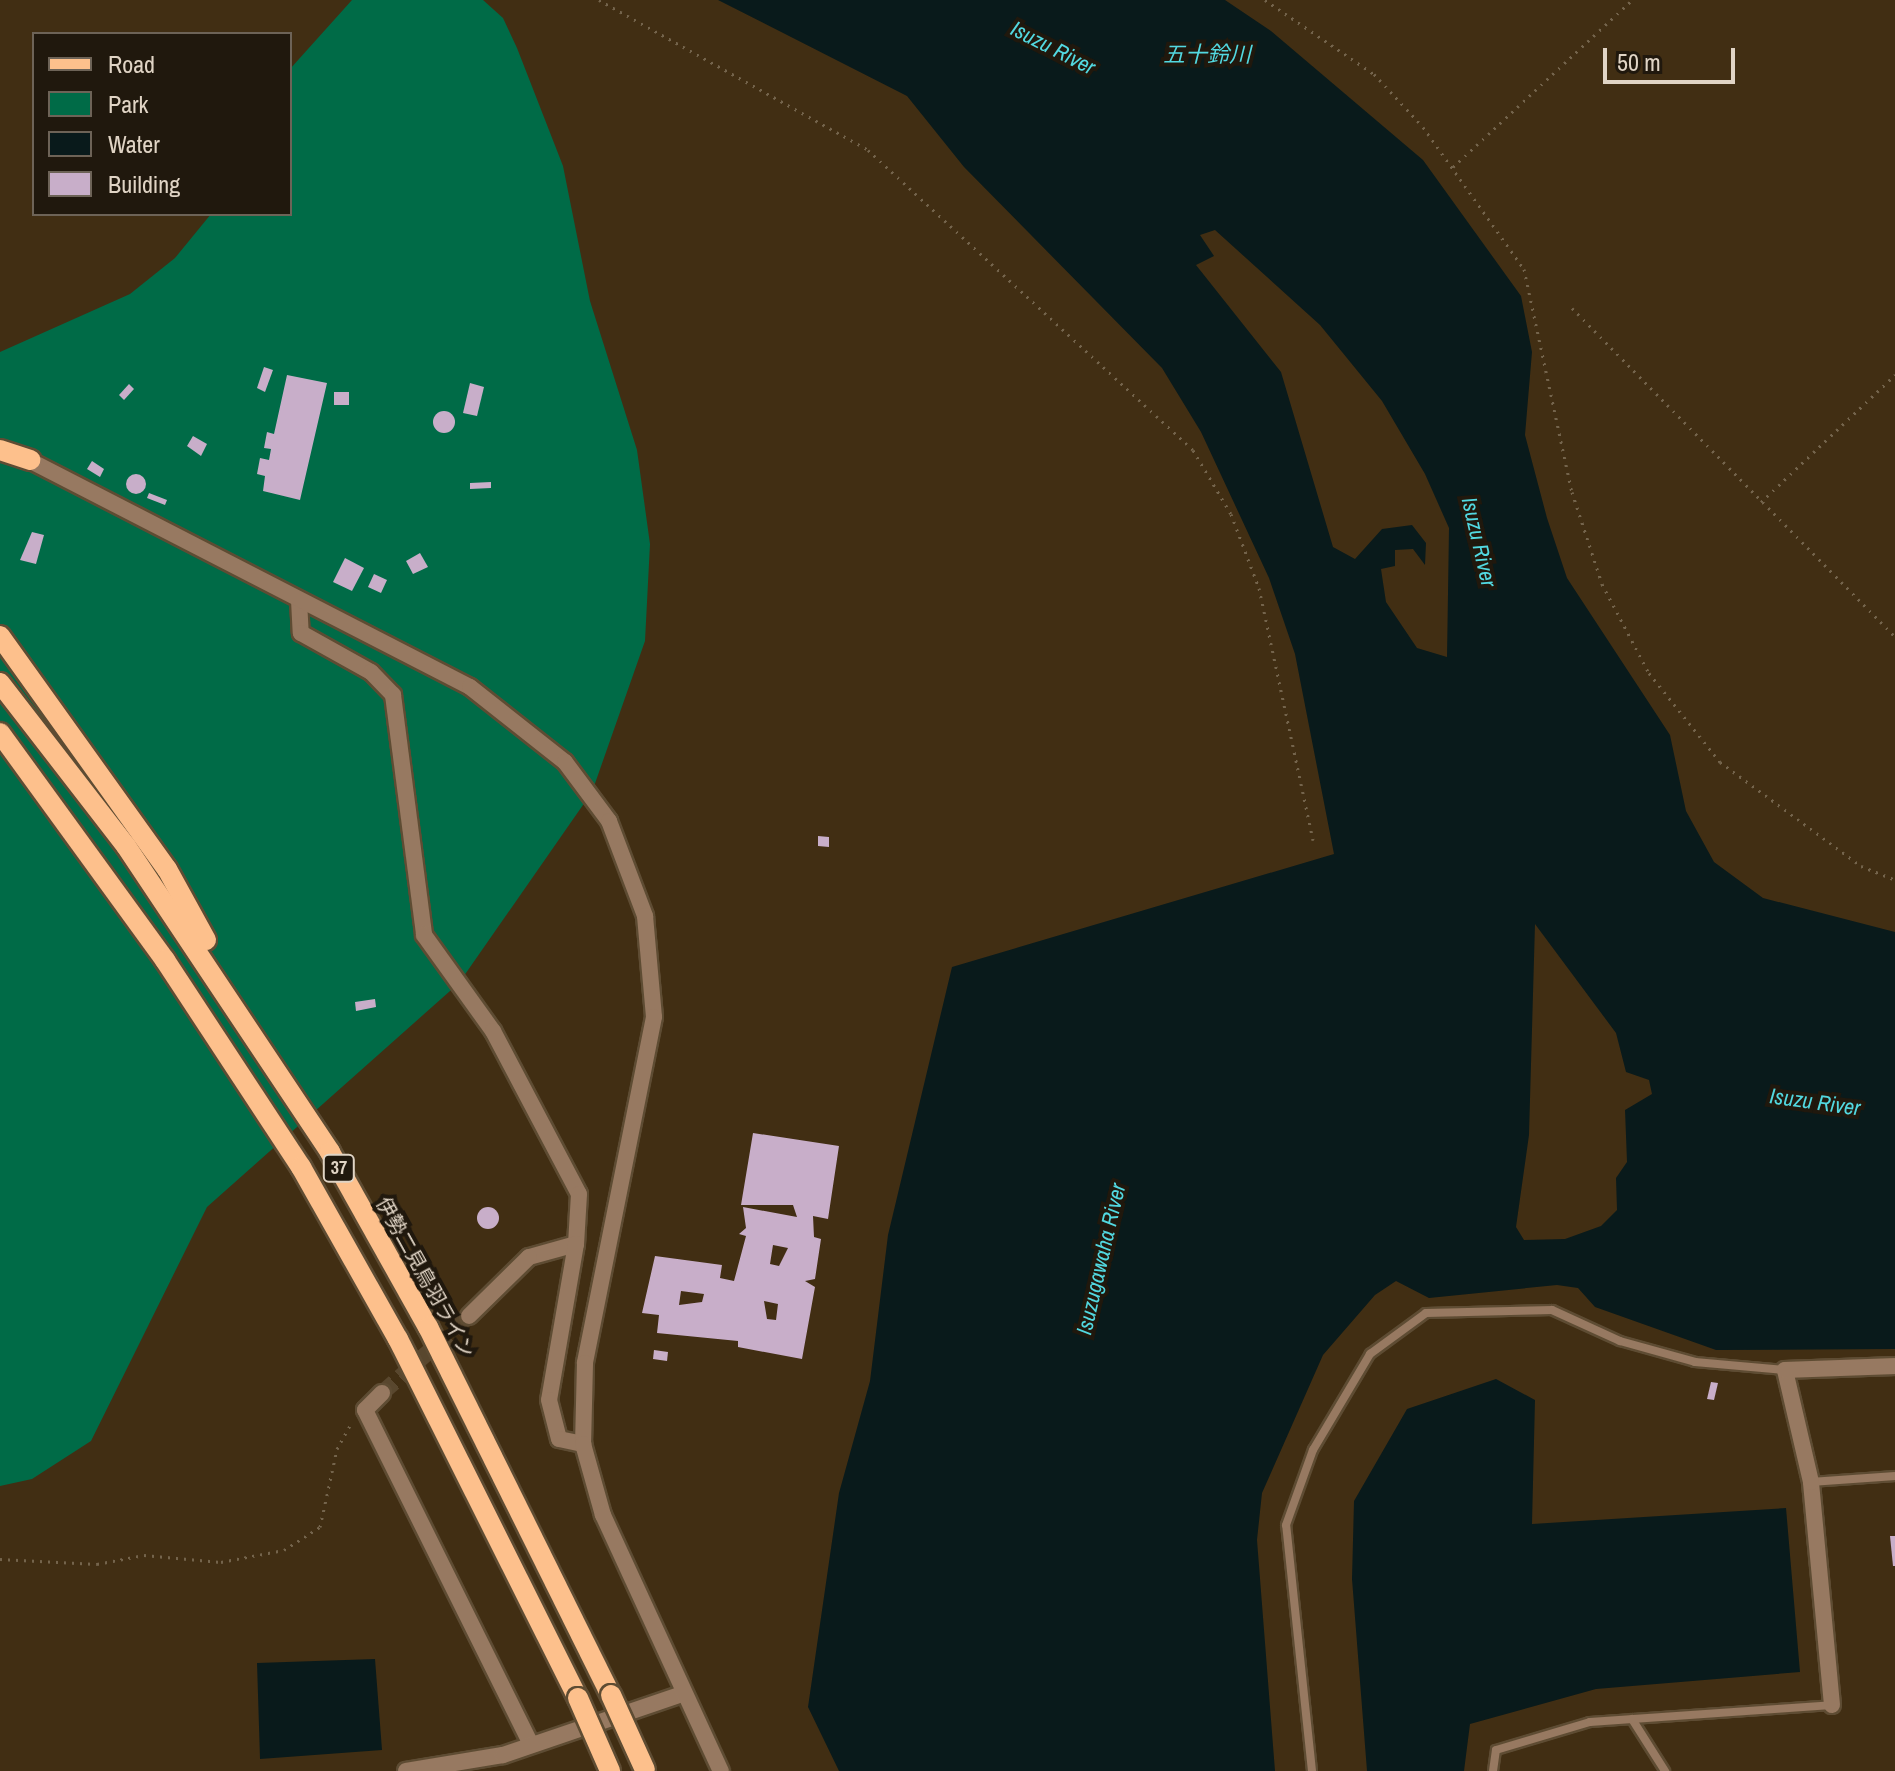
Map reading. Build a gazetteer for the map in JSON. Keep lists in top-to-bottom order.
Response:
{
  "streets": {
    "main road": ["37", "伊勢二見鳥羽ライン"]
  },
  "water": ["Isuzu River", "五十鈴川", "Isuzugawaha River"],
  "legend": [
    "Road",
    "Park",
    "Water",
    "Building"
  ],
  "scale_bar": "50 m"
}
